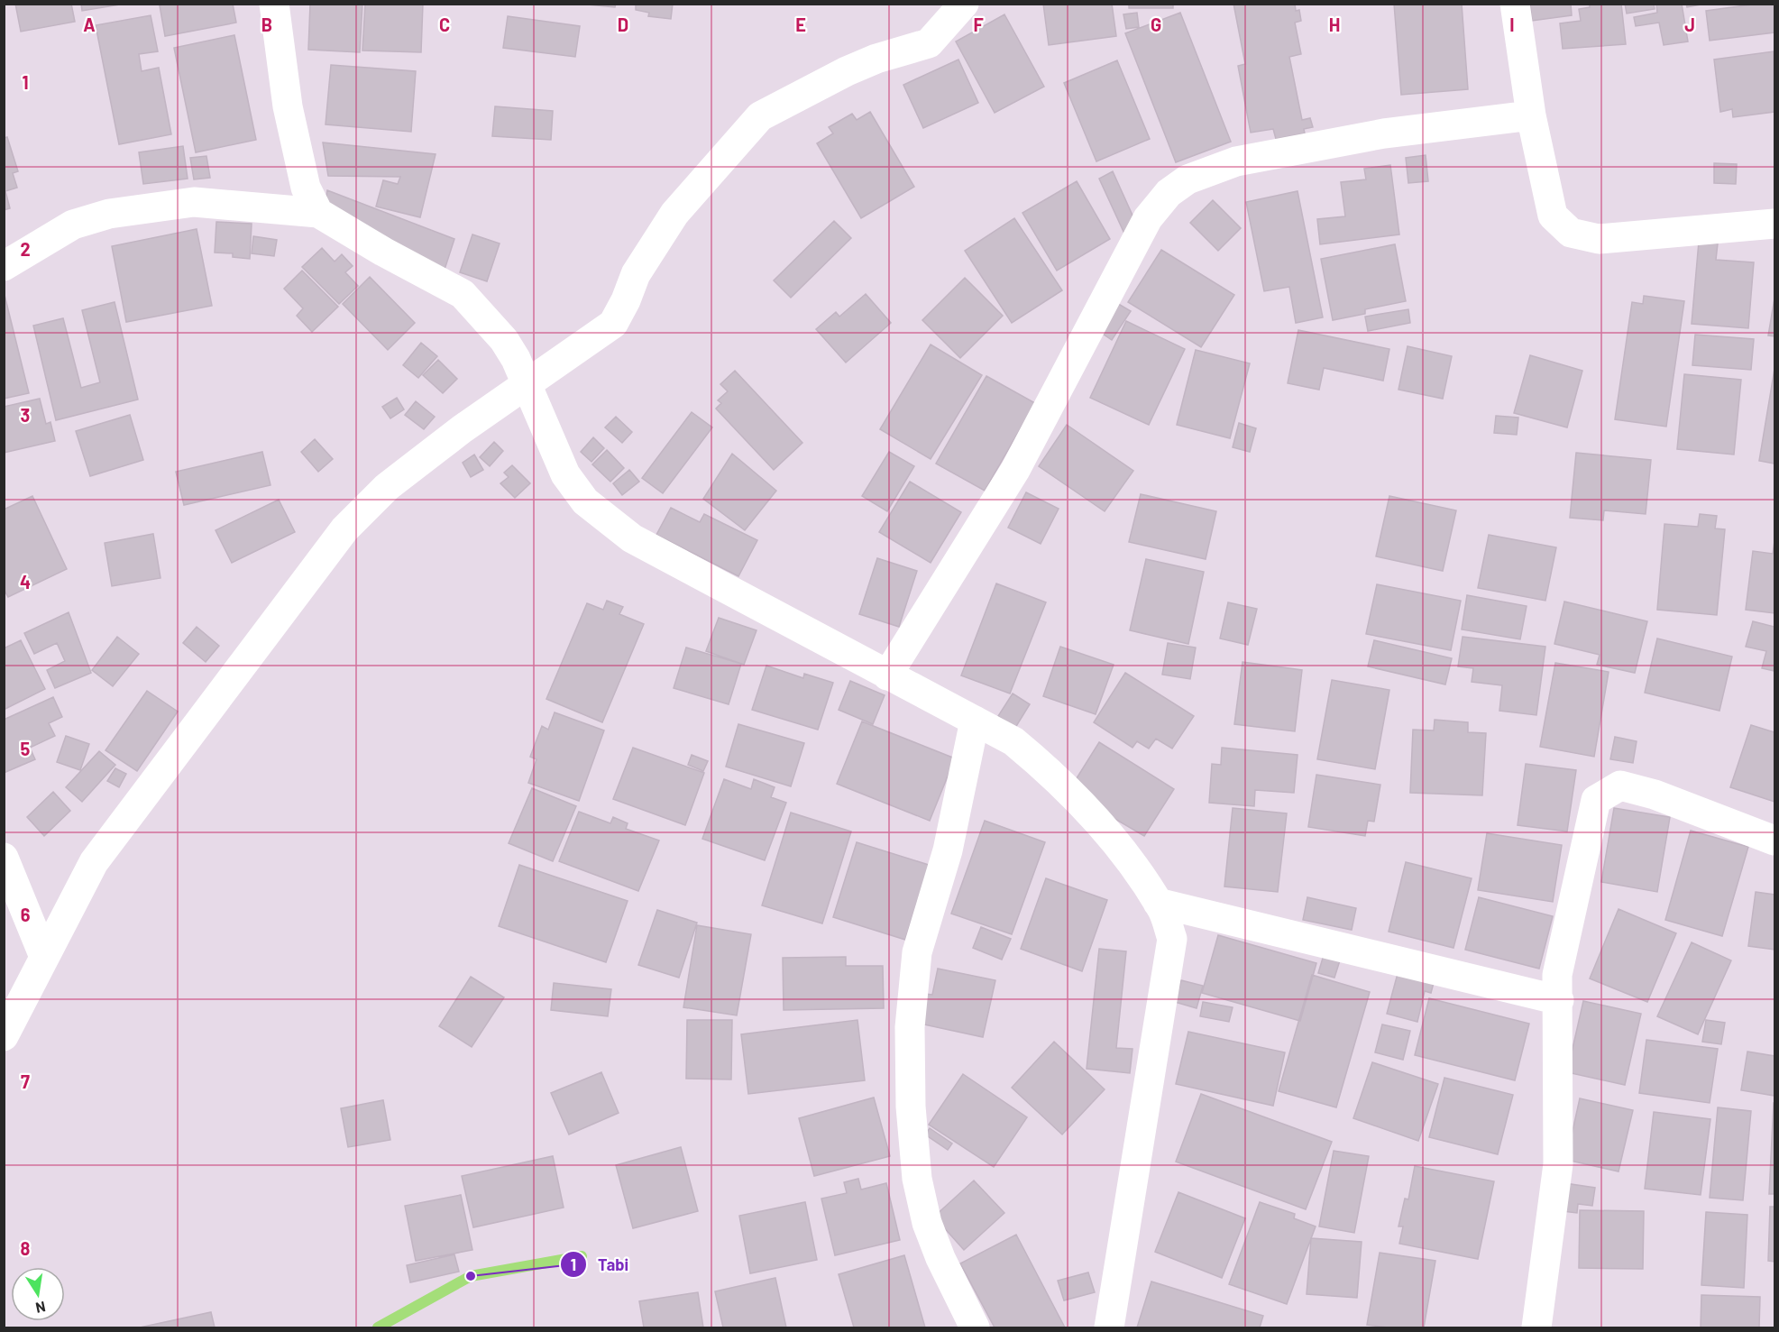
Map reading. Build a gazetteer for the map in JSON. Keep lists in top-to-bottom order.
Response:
{
  "places": ["Tabi"],
  "north": "bottom",
  "grid": {
    "columns": [
      "A",
      "B",
      "C",
      "D",
      "E",
      "F",
      "G",
      "H",
      "I",
      "J"
    ],
    "rows": [
      "1",
      "2",
      "3",
      "4",
      "5",
      "6",
      "7",
      "8"
    ]
  }
}
